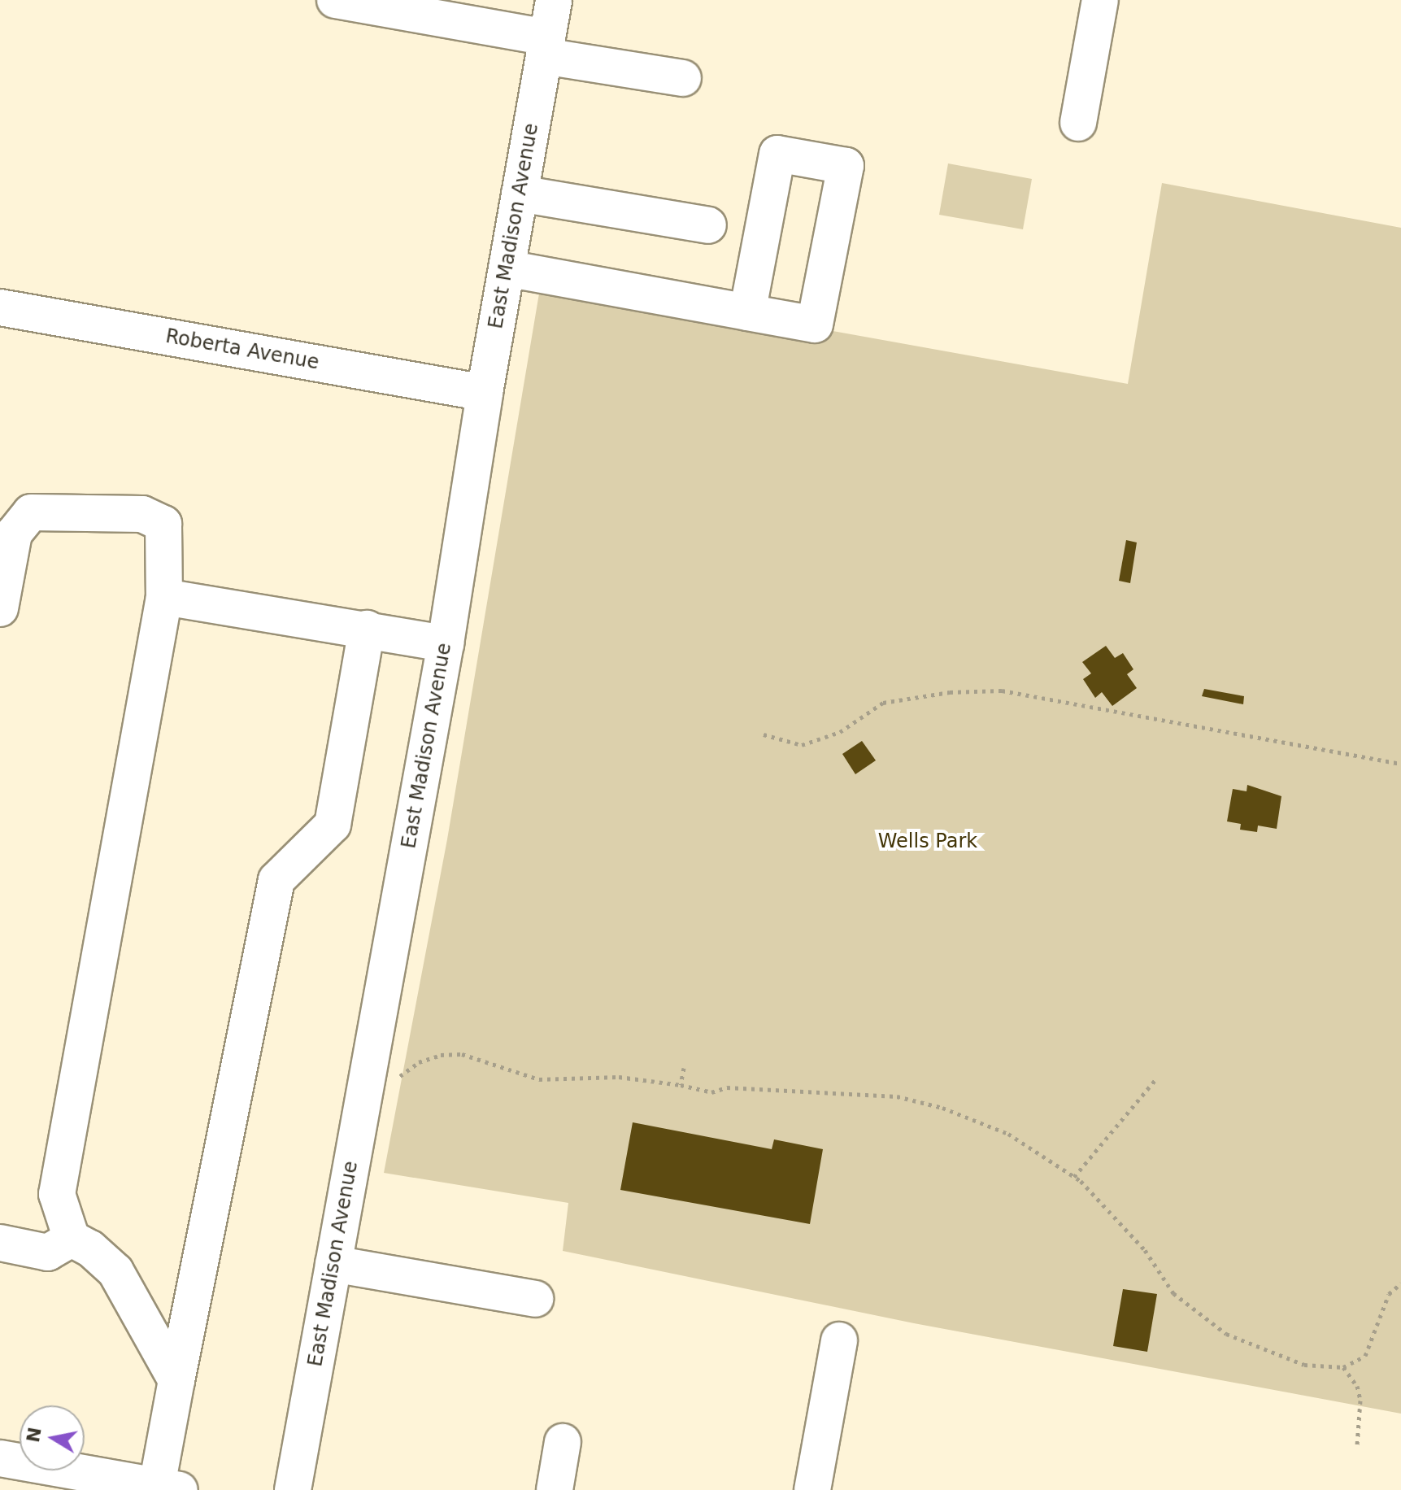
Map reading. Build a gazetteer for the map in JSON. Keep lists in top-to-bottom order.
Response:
{
  "streets": {
    "street": ["East Madison Avenue", "Roberta Avenue"]
  },
  "crossings": [
    ["East Madison Avenue", "Roberta Avenue"]
  ],
  "parks": ["Wells Park"],
  "north": "left"
}
